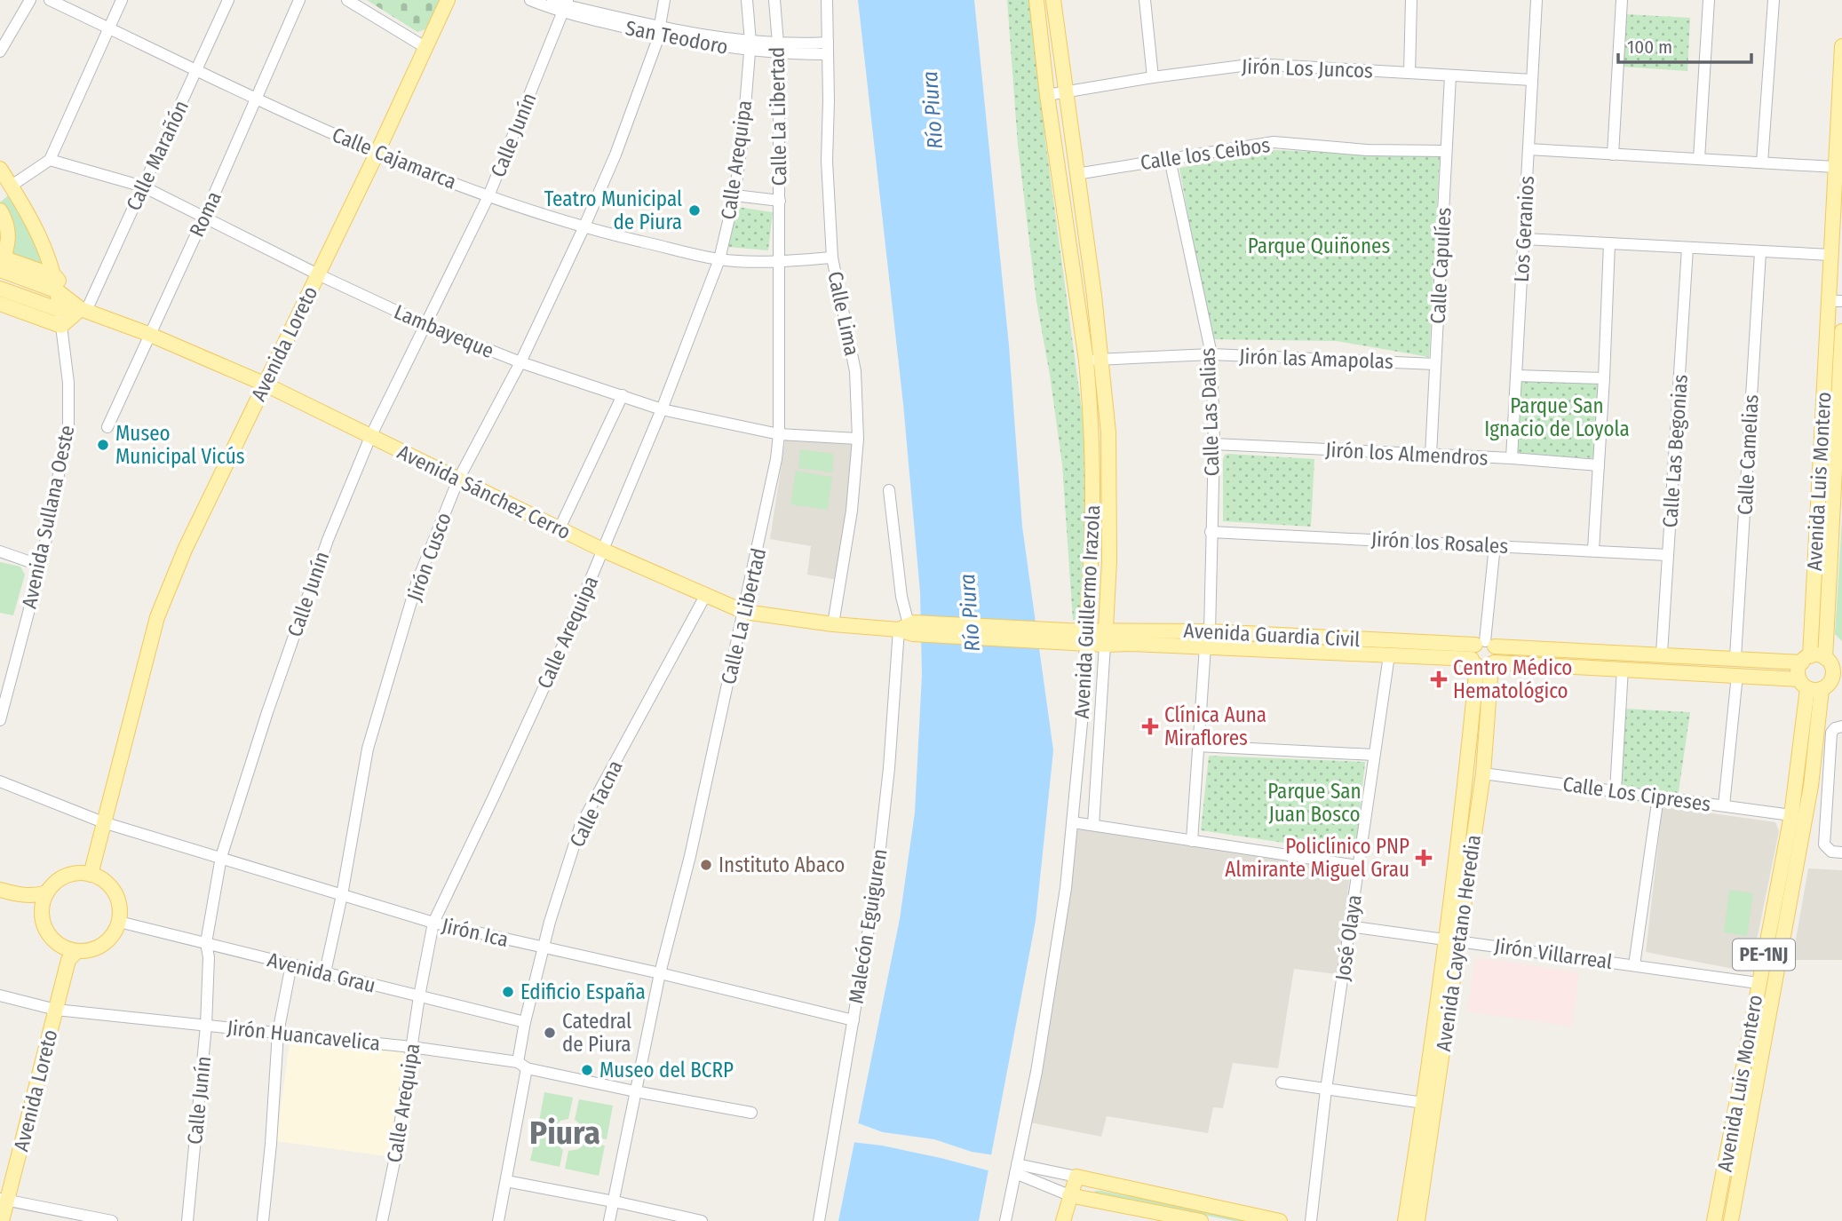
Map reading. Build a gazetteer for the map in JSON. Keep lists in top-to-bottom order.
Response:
{
  "streets": {
    "main road": [
      "Avenida Loreto",
      "Avenida Luis Montero",
      "Avenida Sánchez Cerro",
      "Avenida Guillermo Irazola",
      "Avenida Guardia Civil",
      "Avenida Cayetano Heredia",
      "PE-1NJ"
    ],
    "street": [
      "San Teodoro",
      "Jirón Los Juncos",
      "Calle La Libertad",
      "Calle Junín",
      "Calle los Ceibos",
      "Calle Marañón",
      "Calle Cajamarca",
      "Calle Arequipa",
      "Roma",
      "Los Geranios",
      "Calle Capulíes",
      "Calle Lima",
      "Lambayeque",
      "Jirón las Amapolas",
      "Calle Las Dalias",
      "Calle Las Begonias",
      "Jirón los Almendros",
      "Calle Camelias",
      "Avenida Sullana Oeste",
      "Jirón los Rosales",
      "Jirón Cusco",
      "Calle Los Cipreses",
      "Calle Tacna",
      "Malecón Eguiguren",
      "Jirón Ica",
      "José Olaya",
      "Jirón Villarreal",
      "Avenida Grau",
      "Jirón Huancavelica"
    ]
  },
  "crossings": [
    ["San Teodoro", "Calle La Libertad"],
    ["San Teodoro", "Calle Junín"],
    ["San Teodoro", "Calle Arequipa"],
    ["San Teodoro", "Calle Lima"],
    ["San Teodoro", "Jirón Cusco"],
    ["Jirón Los Juncos", "Los Geranios"],
    ["Jirón Los Juncos", "Calle Capulíes"],
    ["Jirón Los Juncos", "Avenida Guillermo Irazola"],
    ["Calle La Libertad", "Calle Cajamarca"],
    ["Calle La Libertad", "Lambayeque"],
    ["Calle La Libertad", "Avenida Sánchez Cerro"],
    ["Calle La Libertad", "Jirón Ica"],
    ["Calle La Libertad", "Jirón Huancavelica"],
    ["Calle Junín", "Calle Cajamarca"],
    ["Calle Junín", "Lambayeque"],
    ["Calle Junín", "Avenida Sánchez Cerro"],
    ["Calle Junín", "Jirón Ica"],
    ["Calle Junín", "Avenida Grau"],
    ["Calle Junín", "Jirón Huancavelica"],
    ["Calle los Ceibos", "Calle Capulíes"],
    ["Calle los Ceibos", "Calle Las Dalias"],
    ["Calle los Ceibos", "Avenida Guillermo Irazola"],
    ["Calle Marañón", "Calle Cajamarca"],
    ["Calle Marañón", "Lambayeque"],
    ["Calle Marañón", "Avenida Sánchez Cerro"],
    ["Calle Cajamarca", "Calle Arequipa"],
    ["Calle Cajamarca", "Roma"],
    ["Calle Cajamarca", "Calle Lima"],
    ["Calle Cajamarca", "Avenida Loreto"],
    ["Calle Cajamarca", "Jirón Cusco"],
    ["Calle Arequipa", "Lambayeque"],
    ["Calle Arequipa", "Avenida Sánchez Cerro"],
    ["Calle Arequipa", "Jirón Ica"],
    ["Calle Arequipa", "Avenida Grau"],
    ["Calle Arequipa", "Jirón Huancavelica"],
    ["Roma", "Lambayeque"],
    ["Roma", "Avenida Sánchez Cerro"],
    ["Los Geranios", "Jirón los Almendros"],
    ["Calle Capulíes", "Jirón las Amapolas"],
    ["Calle Capulíes", "Jirón los Almendros"],
    ["Calle Lima", "Lambayeque"],
    ["Calle Lima", "Avenida Sánchez Cerro"],
    ["Lambayeque", "Avenida Loreto"],
    ["Lambayeque", "Jirón Cusco"],
    ["Avenida Loreto", "Avenida Sánchez Cerro"],
    ["Avenida Loreto", "Jirón Ica"],
    ["Avenida Loreto", "Avenida Grau"],
    ["Avenida Loreto", "Jirón Huancavelica"],
    ["Jirón las Amapolas", "Calle Las Dalias"],
    ["Jirón las Amapolas", "Avenida Guillermo Irazola"],
    ["Calle Las Dalias", "Jirón los Almendros"],
    ["Calle Las Dalias", "Jirón los Rosales"],
    ["Calle Las Dalias", "Avenida Guardia Civil"],
    ["Calle Las Begonias", "Jirón los Rosales"],
    ["Calle Las Begonias", "Avenida Guardia Civil"],
    ["Calle Camelias", "Avenida Guardia Civil"],
    ["Avenida Luis Montero", "Avenida Guardia Civil"],
    ["Avenida Luis Montero", "Calle Los Cipreses"],
    ["Avenida Luis Montero", "Jirón Villarreal"],
    ["Avenida Luis Montero", "PE-1NJ"],
    ["Avenida Sánchez Cerro", "Avenida Sullana Oeste"],
    ["Avenida Sánchez Cerro", "Jirón Cusco"],
    ["Avenida Sánchez Cerro", "Avenida Guardia Civil"],
    ["Avenida Sánchez Cerro", "Calle Tacna"],
    ["Avenida Sánchez Cerro", "Malecón Eguiguren"],
    ["Jirón los Rosales", "Avenida Cayetano Heredia"],
    ["Jirón Cusco", "Jirón Ica"],
    ["Jirón Cusco", "Avenida Grau"],
    ["Avenida Guillermo Irazola", "Avenida Guardia Civil"],
    ["Avenida Guardia Civil", "José Olaya"],
    ["Avenida Guardia Civil", "Avenida Cayetano Heredia"],
    ["Avenida Guardia Civil", "PE-1NJ"],
    ["Calle Los Cipreses", "Avenida Cayetano Heredia"],
    ["Calle Tacna", "Jirón Ica"],
    ["Calle Tacna", "Avenida Grau"],
    ["Calle Tacna", "Jirón Huancavelica"],
    ["Malecón Eguiguren", "Jirón Ica"],
    ["José Olaya", "Jirón Villarreal"],
    ["Avenida Cayetano Heredia", "Jirón Villarreal"]
  ],
  "districts": ["Piura"],
  "water": ["Río Piura"],
  "parks": ["Parque Quiñones", "Parque San Ignacio de Loyola", "Parque San Juan Bosco"],
  "places": {
    "other": [
      "Teatro Municipal de Piura",
      "Museo Municipal Vicús",
      "Instituto Abaco",
      "Edificio España",
      "Catedral de Piura",
      "Museo del BCRP"
    ],
    "health": ["Centro Médico Hematológico", "Clínica Auna Miraflores", "Policlínico PNP Almirante Miguel Grau"]
  },
  "scale_bar": "100 m"
}
